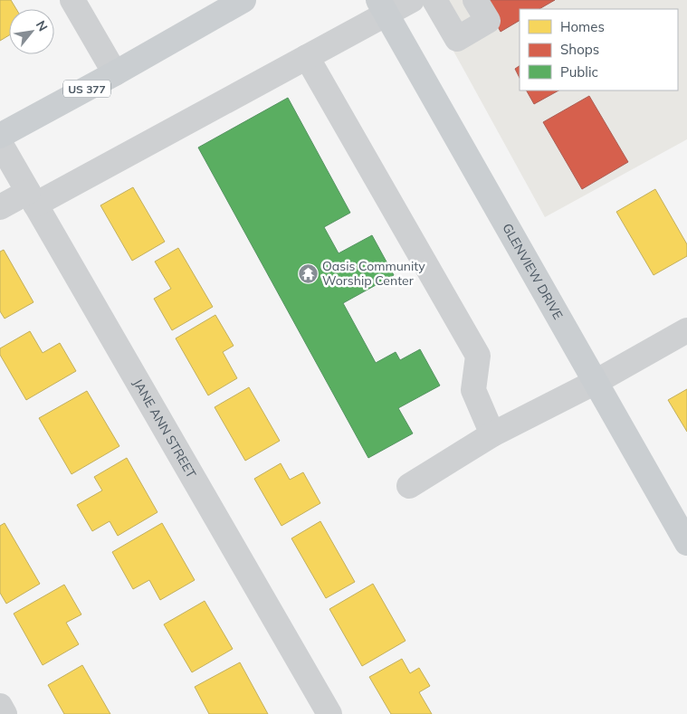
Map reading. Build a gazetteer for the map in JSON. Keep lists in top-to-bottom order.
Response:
{
  "streets": {
    "main road": ["US 377", "GLENVIEW DRIVE"],
    "street": ["JANE ANN STREET"]
  },
  "places": {
    "temple": ["Oasis Community Worship Center"]
  },
  "legend": ["Homes", "Shops", "Public"],
  "north": "top right"
}
